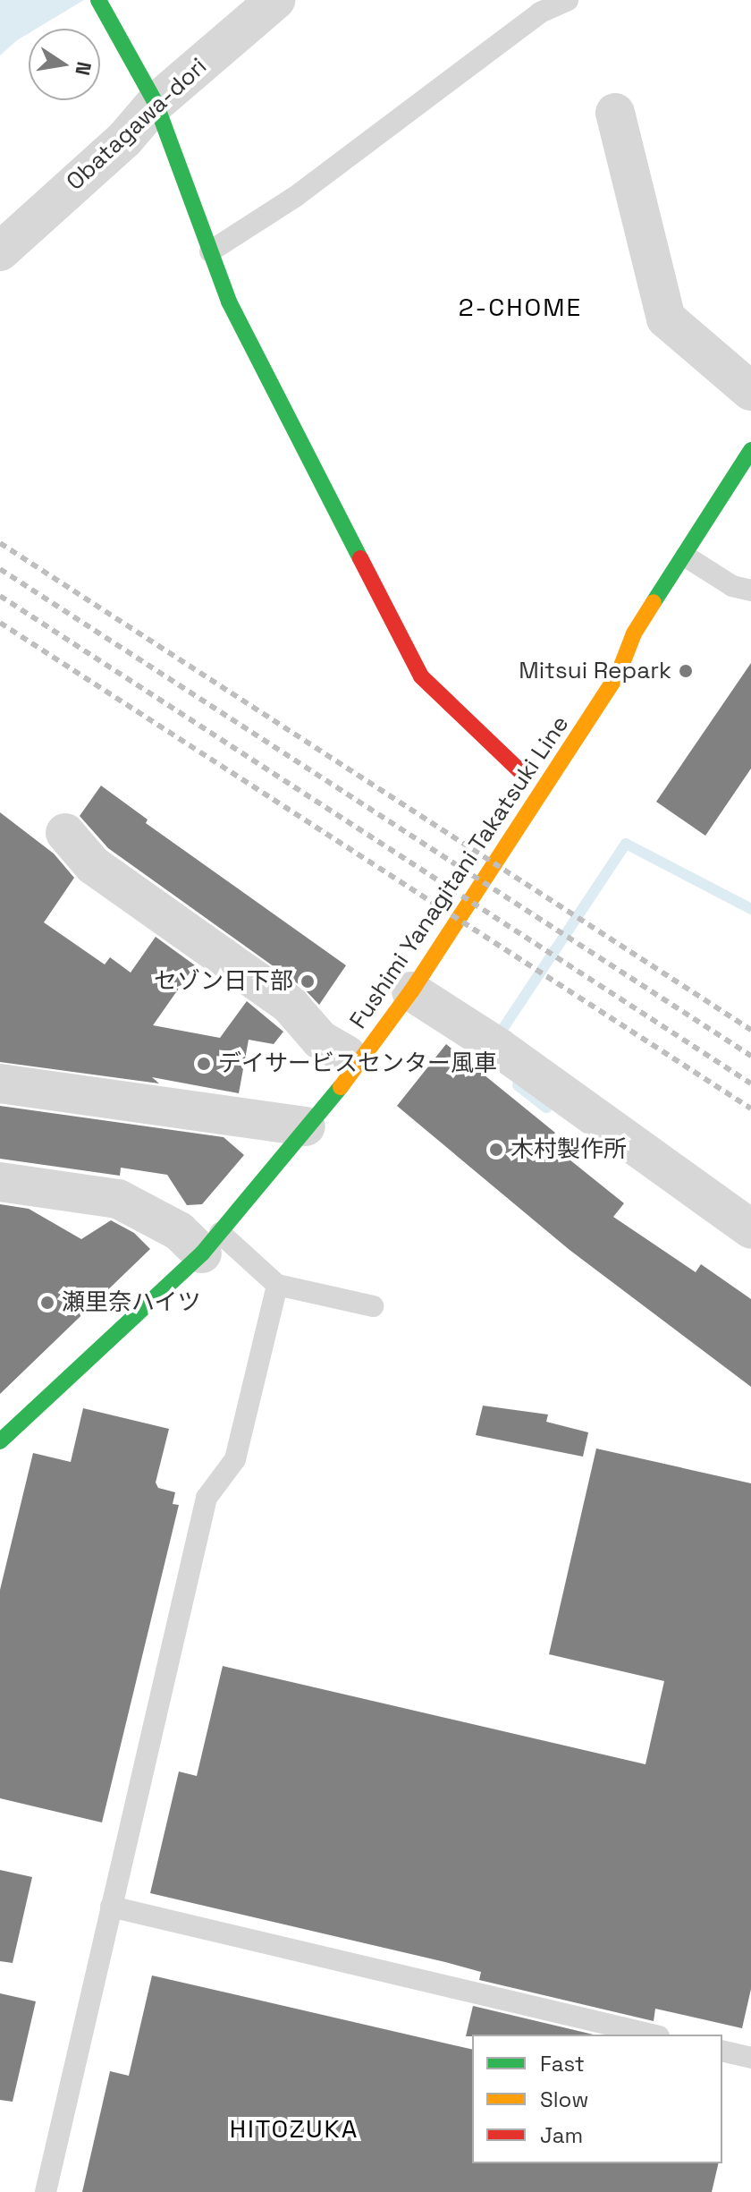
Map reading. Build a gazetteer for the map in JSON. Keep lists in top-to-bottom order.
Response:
{
  "streets": {
    "main road": ["Fushimi Yanagitani Takatsuki Line"],
    "street": ["Obatagawa-dori"]
  },
  "districts": ["2-CHOME", "HITOZUKA"],
  "places": [
    "Mitsui Repark",
    "セゾン日下部",
    "デイサービスセンター風車",
    "木村製作所",
    "瀬里奈ハイツ"
  ],
  "legend": ["Fast", "Slow", "Jam"],
  "north": "right"
}
